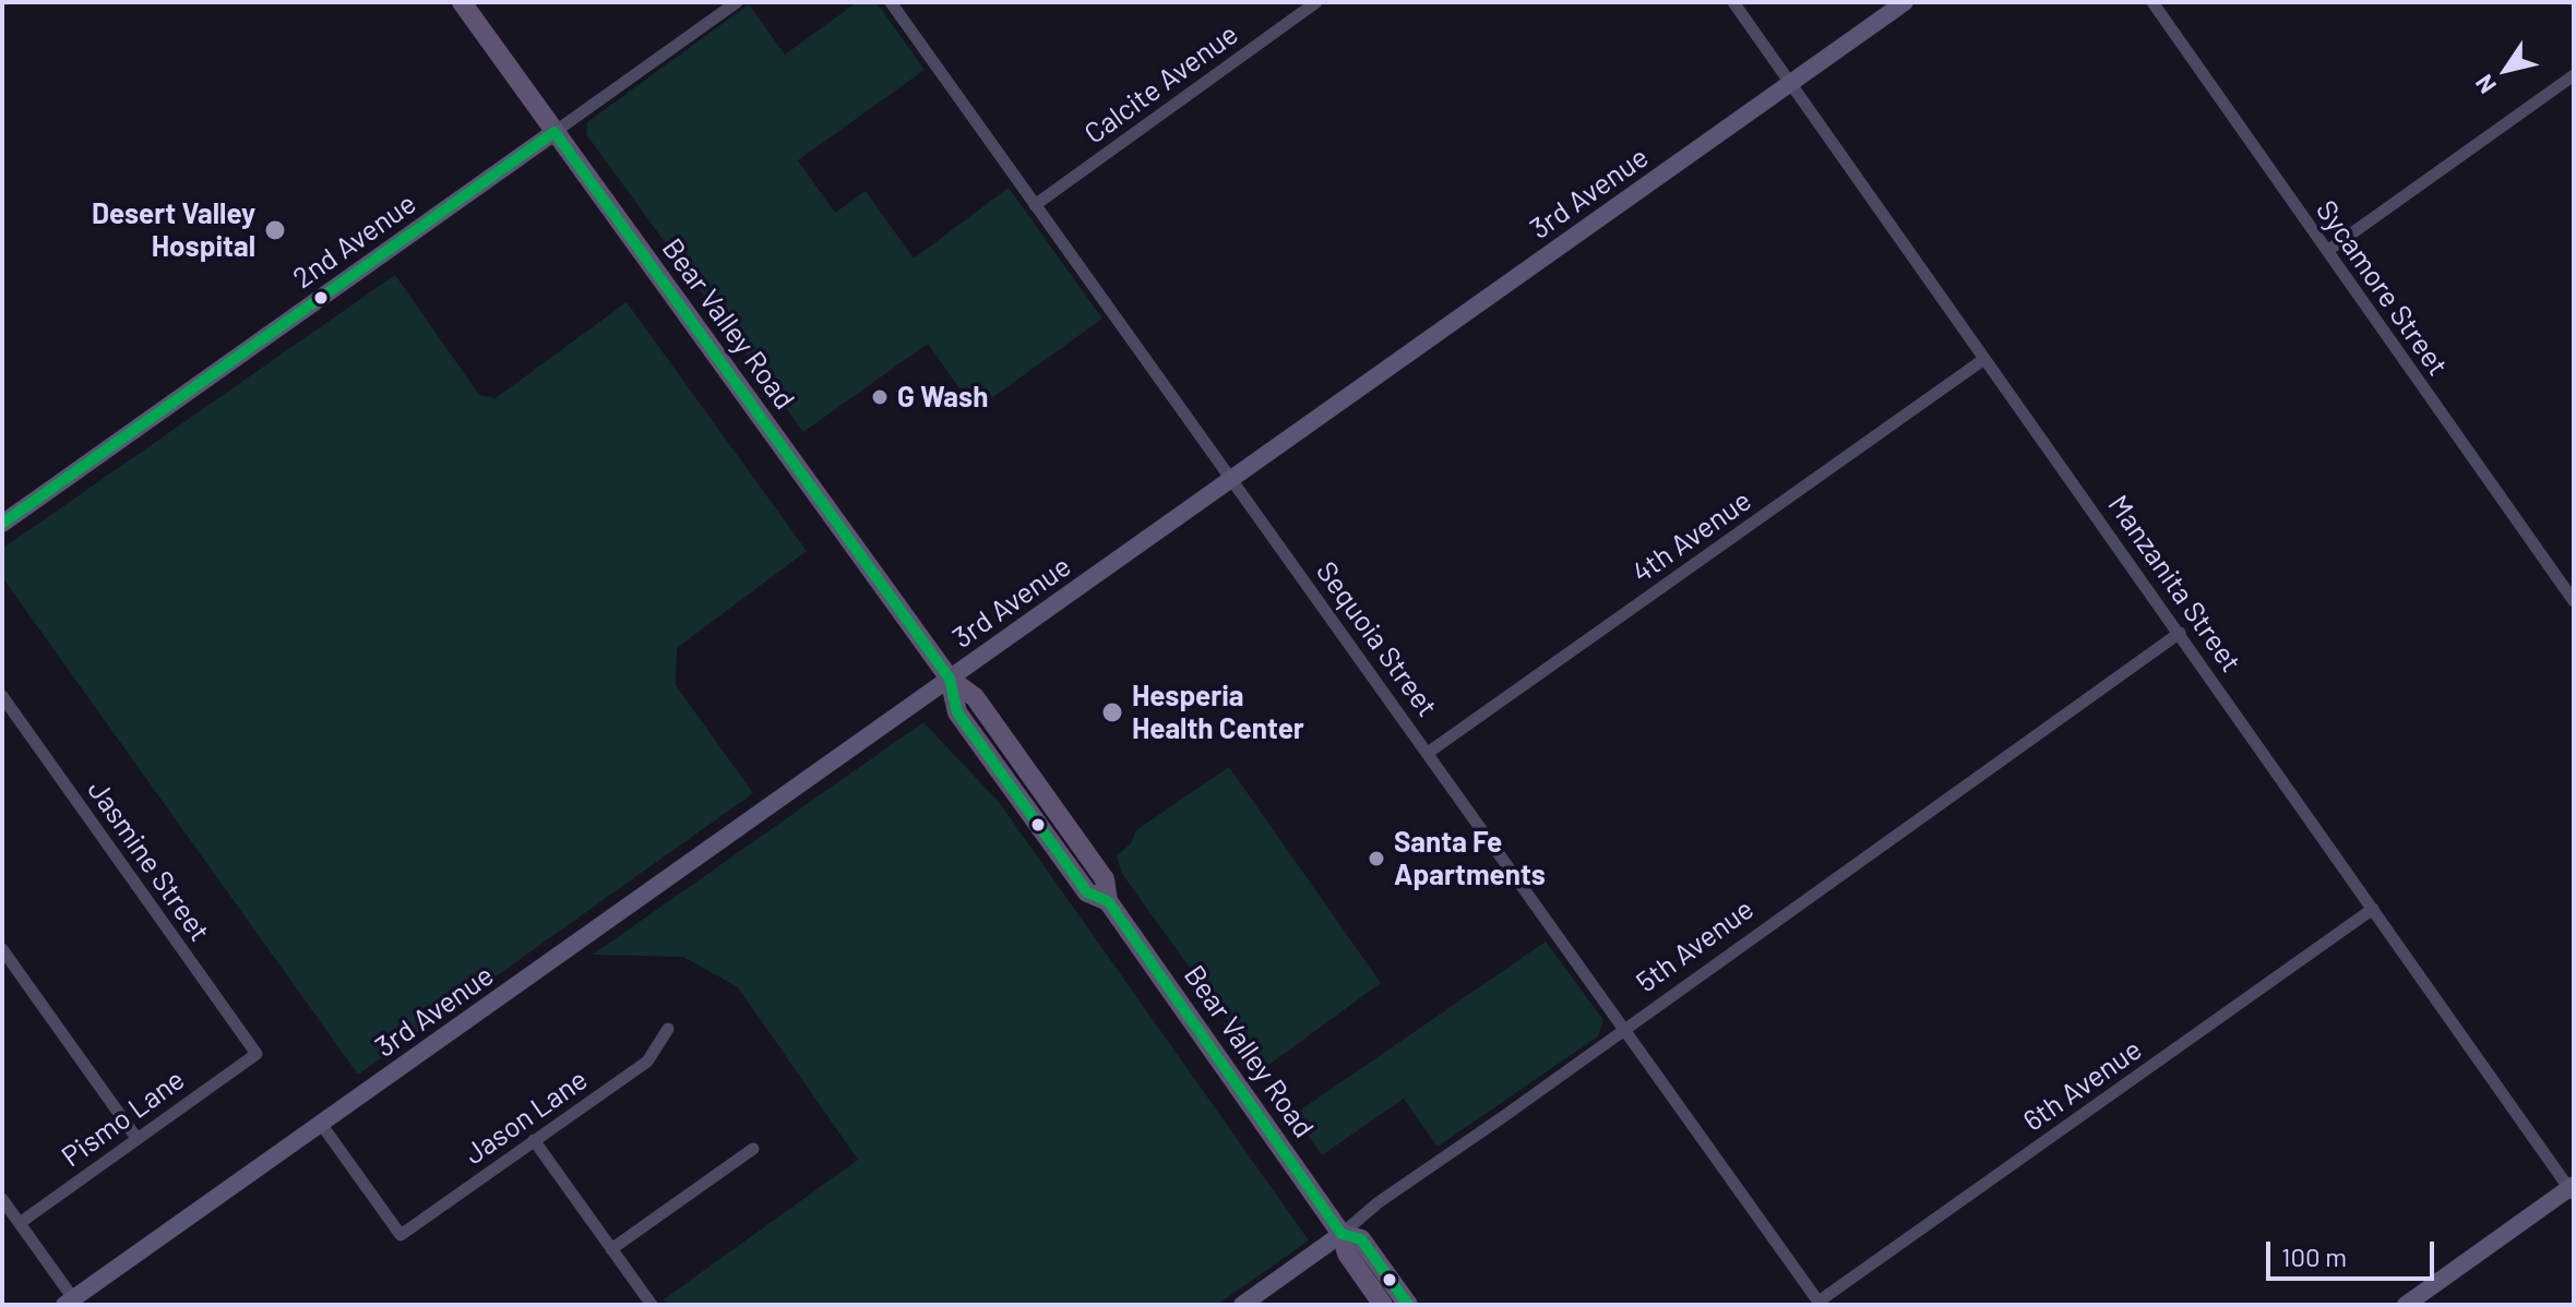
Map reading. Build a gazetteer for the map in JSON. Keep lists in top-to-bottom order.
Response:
{
  "streets": {
    "main road": ["Bear Valley Road"],
    "street": [
      "Calcite Avenue",
      "3rd Avenue",
      "2nd Avenue",
      "Sycamore Street",
      "4th Avenue",
      "Manzanita Street",
      "Sequoia Street",
      "Jasmine Street",
      "5th Avenue",
      "6th Avenue",
      "Jason Lane",
      "Pismo Lane"
    ]
  },
  "crossings": [
    ["Calcite Avenue", "Sequoia Street"],
    ["3rd Avenue", "Bear Valley Road"],
    ["3rd Avenue", "Manzanita Street"],
    ["3rd Avenue", "Sequoia Street"],
    ["3rd Avenue", "Jason Lane"],
    ["2nd Avenue", "Bear Valley Road"],
    ["Bear Valley Road", "5th Avenue"],
    ["4th Avenue", "Manzanita Street"],
    ["4th Avenue", "Sequoia Street"],
    ["Manzanita Street", "5th Avenue"],
    ["Manzanita Street", "6th Avenue"],
    ["Sequoia Street", "5th Avenue"],
    ["Sequoia Street", "6th Avenue"],
    ["Jasmine Street", "Pismo Lane"]
  ],
  "places": [
    "Desert Valley Hospital",
    "G Wash",
    "Hesperia Health Center",
    "Santa Fe Apartments"
  ],
  "scale_bar": "100 m",
  "north": "bottom left"
}
